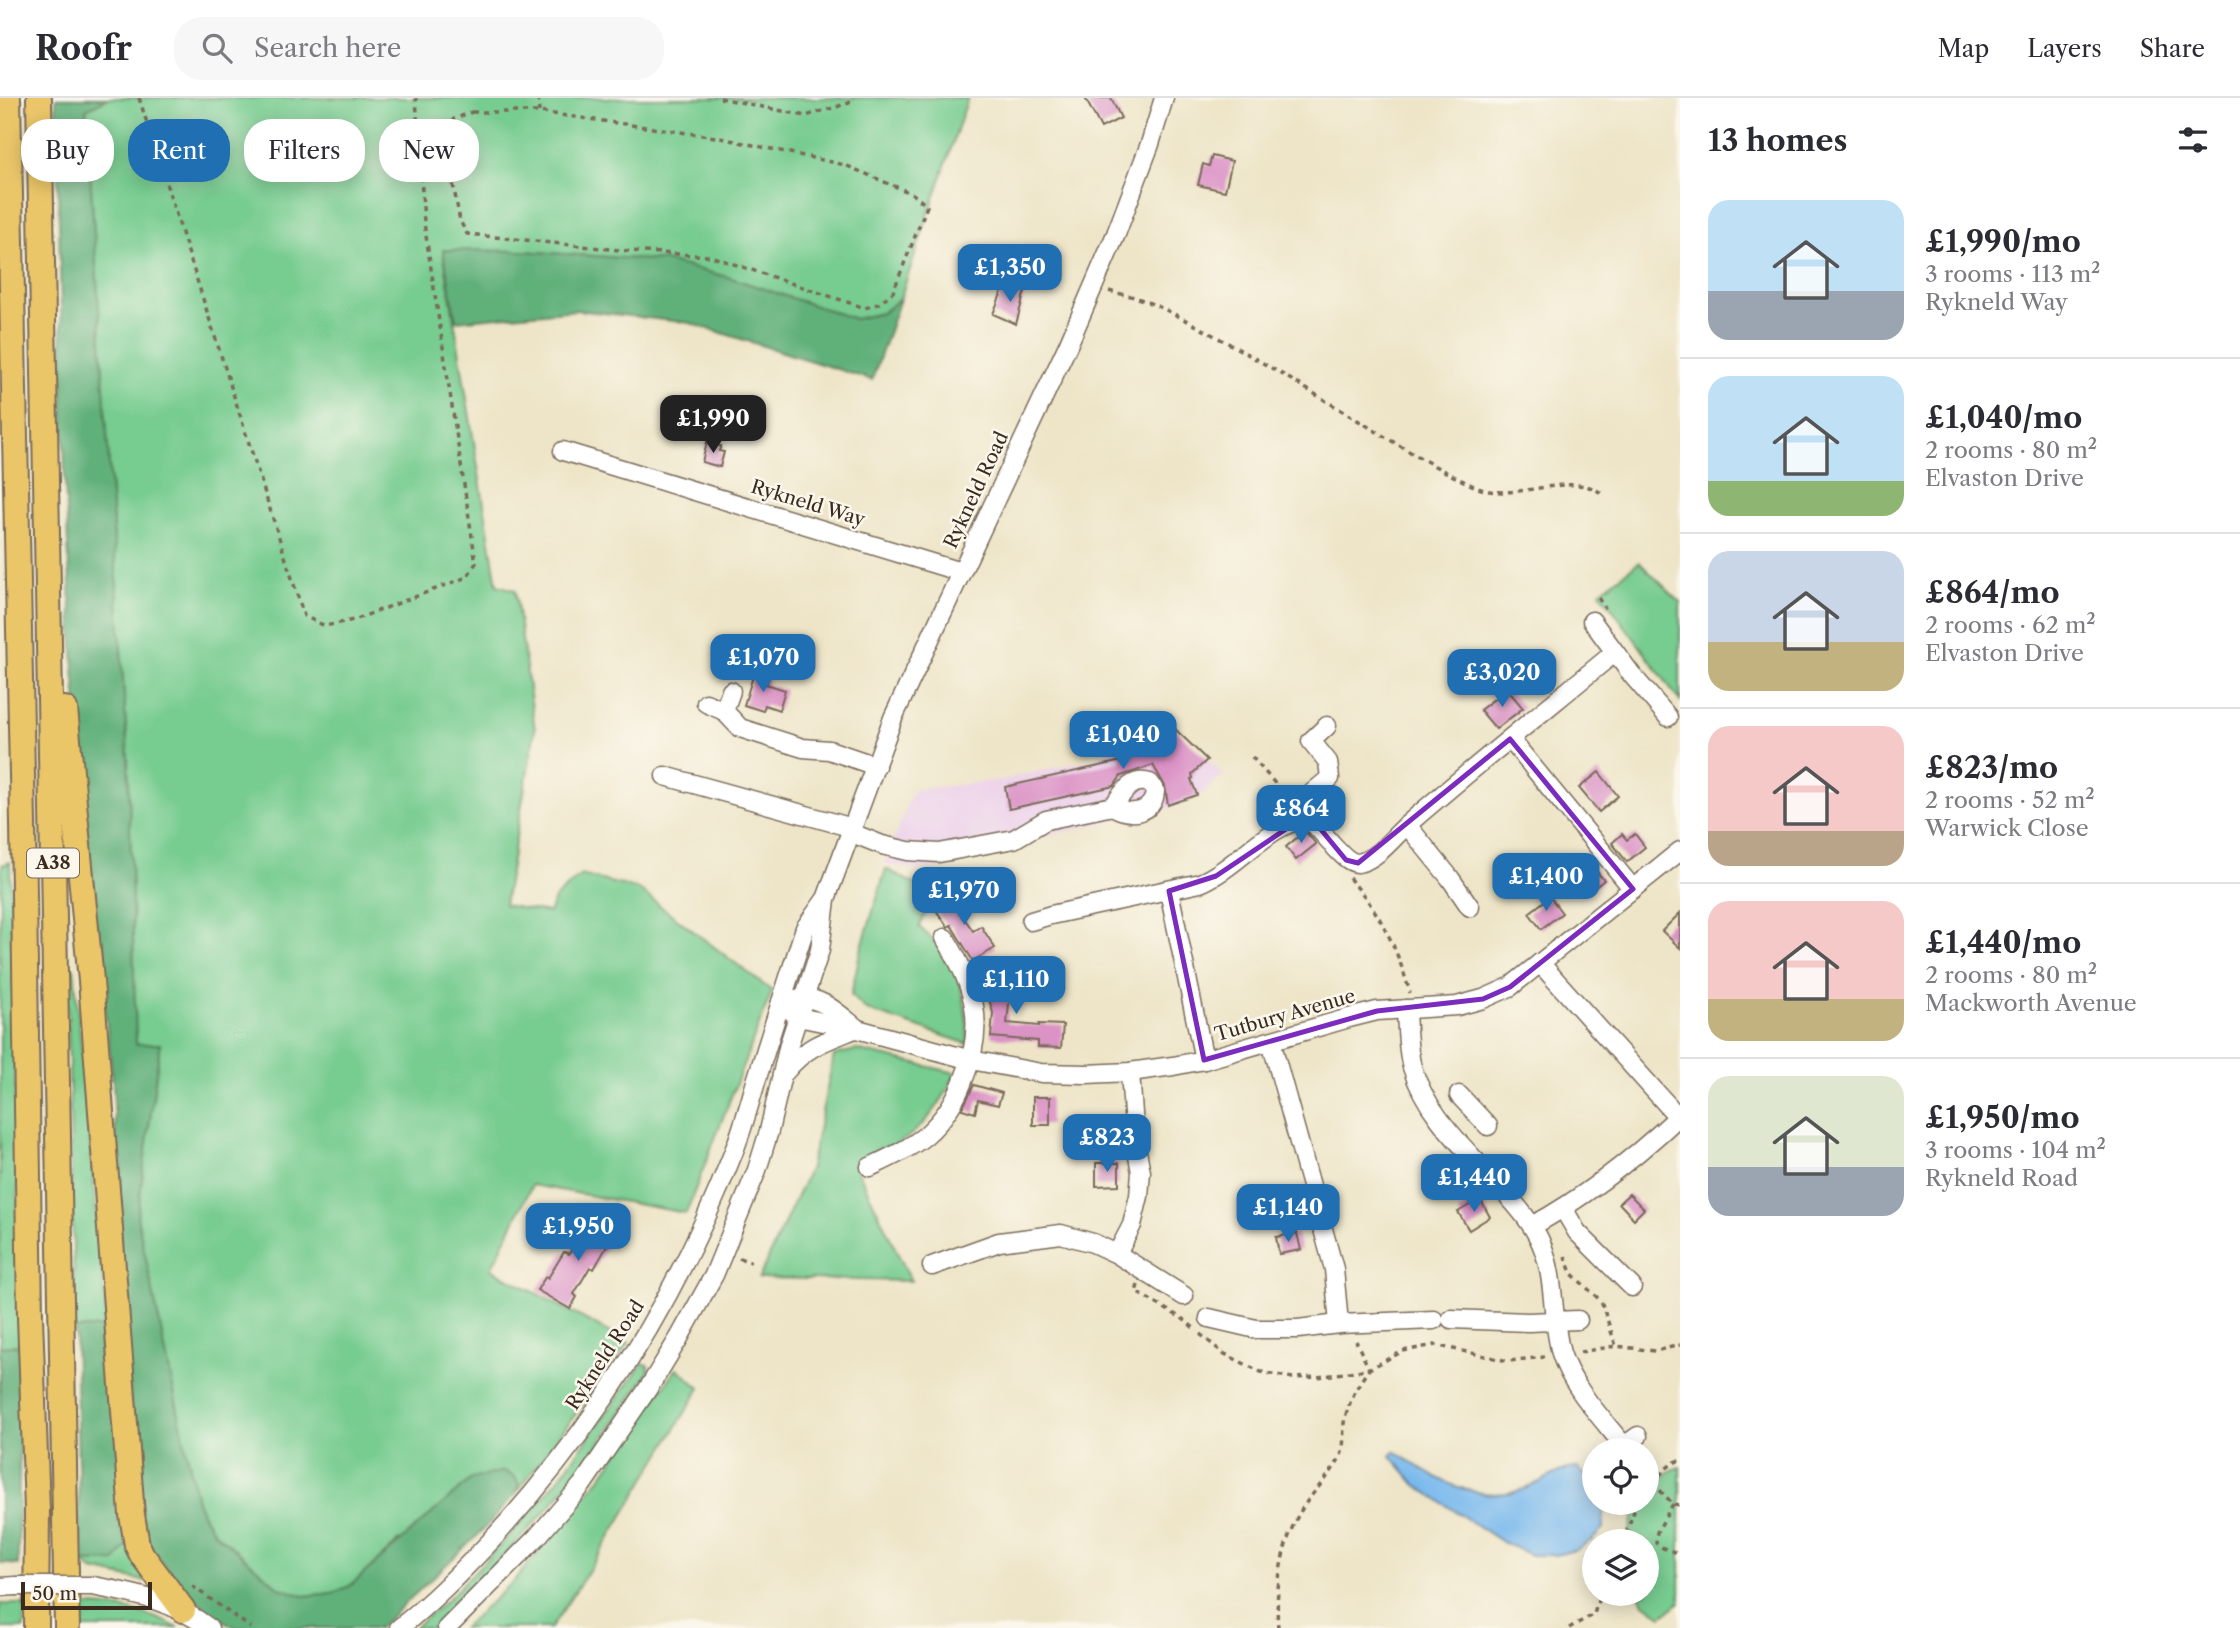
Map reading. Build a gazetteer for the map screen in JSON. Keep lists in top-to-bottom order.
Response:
{
  "streets": {
    "highway": ["A38"],
    "street": ["Rykneld Road", "Rykneld Way", "Tutbury Avenue"]
  },
  "crossings": [
    ["Rykneld Road", "Rykneld Way"],
    ["Rykneld Road", "Tutbury Avenue"]
  ],
  "scale_bar": "50 m",
  "page": {
    "header": "Roofr",
    "search": "Search here",
    "nav": ["Map", "Layers", "Share"],
    "heading": "13 homes",
    "chip": [
      "Buy",
      "Rent",
      "Filters",
      "New"
    ],
    "list": [
      {
        "name": "£1,990/mo",
        "note": "3 rooms · 113 m² · Rykneld Way"
      },
      {
        "name": "£1,040/mo",
        "note": "2 rooms · 80 m² · Elvaston Drive"
      },
      {
        "name": "£864/mo",
        "note": "2 rooms · 62 m² · Elvaston Drive"
      },
      {
        "name": "£823/mo",
        "note": "2 rooms · 52 m² · Warwick Close"
      },
      {
        "name": "£1,440/mo",
        "note": "2 rooms · 80 m² · Mackworth Avenue"
      },
      {
        "name": "£1,950/mo",
        "note": "3 rooms · 104 m² · Rykneld Road"
      }
    ],
    "price": [
      "£1,350",
      "£1,990",
      "£1,070",
      "£3,020",
      "£1,040",
      "£864",
      "£1,400",
      "£1,970",
      "£1,110",
      "£823",
      "£1,440",
      "£1,140",
      "£1,950"
    ],
    "scale": "50 m"
  }
}
